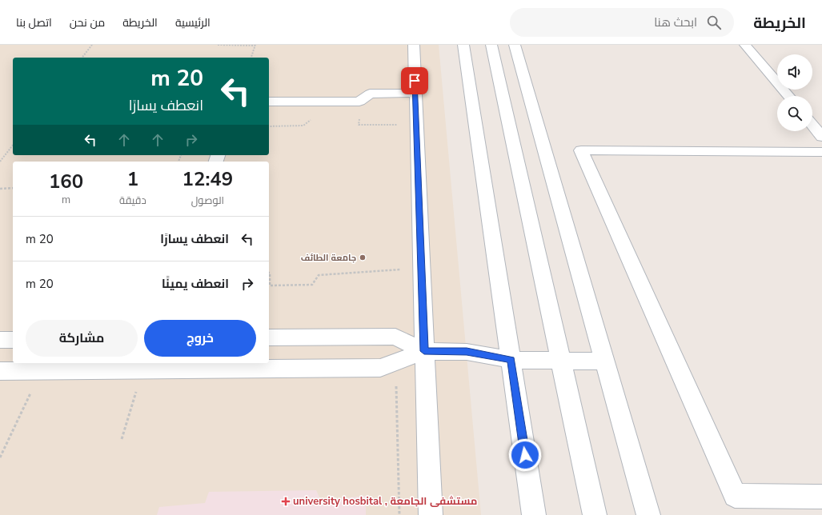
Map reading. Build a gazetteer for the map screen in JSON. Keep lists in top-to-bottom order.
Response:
{
  "places": {
    "other": ["جامعة الطائف"],
    "health": ["university hosbital , مستشفى الجامعة"]
  },
  "page": {
    "header": "الخريطة",
    "search": "ابحث هنا",
    "nav": [
      "الرئيسية",
      "الخريطة",
      "من نحن",
      "اتصل بنا"
    ],
    "turn": ["20 m", "انعطف يسارًا"],
    "eta": [
      "12:49",
      "الوصول",
      "1",
      "دقيقة",
      "160",
      "m"
    ],
    "list": [
      {
        "name": "انعطف يسارًا",
        "value": "20 m"
      },
      {
        "name": "انعطف يمينًا",
        "value": "20 m"
      }
    ],
    "buttons": ["خروج", "مشاركة"]
  }
}
